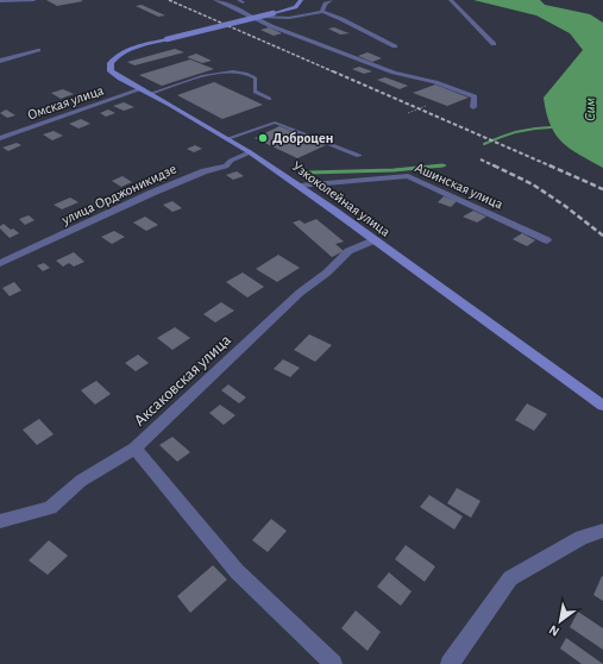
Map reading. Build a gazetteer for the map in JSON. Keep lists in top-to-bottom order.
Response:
{
  "streets": {
    "street": [
      "Омская улица",
      "Ашинская улица",
      "улица Орджоникидзе",
      "Узкоколейная улица",
      "Аксаковская улица"
    ]
  },
  "crossings": [
    ["Омская улица", "Узкоколейная улица"],
    ["Ашинская улица", "Узкоколейная улица"],
    ["улица Орджоникидзе", "Узкоколейная улица"],
    ["Узкоколейная улица", "Аксаковская улица"]
  ],
  "water": ["Сим"],
  "places": ["Доброцен"],
  "north": "bottom left"
}
